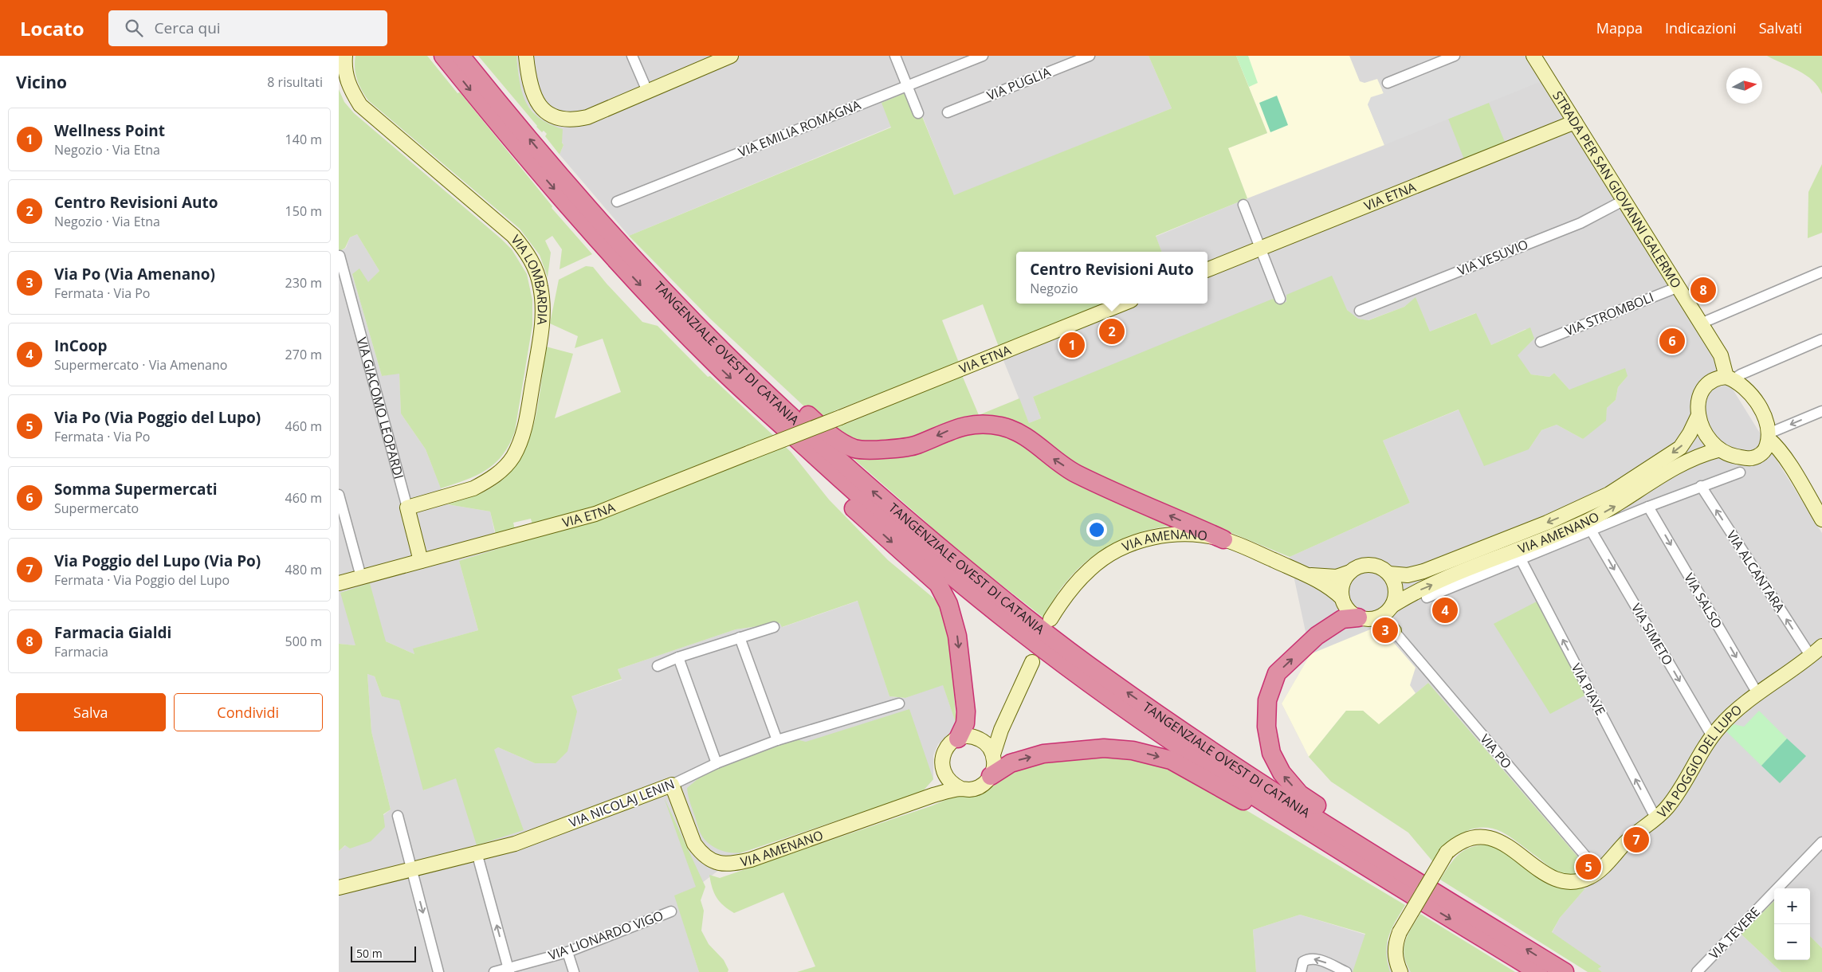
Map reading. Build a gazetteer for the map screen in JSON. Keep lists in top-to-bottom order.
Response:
{
  "streets": {
    "highway": ["TANGENZIALE OVEST DI CATANIA"],
    "main road": [
      "STRADA PER SAN GIOVANNI GALERMO",
      "VIA ETNA",
      "VIA LOMBARDIA",
      "VIA GIACOMO LEOPARDI",
      "VIA AMENANO",
      "VIA POGGIO DEL LUPO",
      "VIA NICOLAJ LENIN"
    ],
    "street": [
      "VIA PUGLIA",
      "VIA EMILIA ROMAGNA",
      "VIA VESUVIO",
      "VIA STROMBOLI",
      "VIA ALCANTARA",
      "VIA SALSO",
      "VIA SIMETO",
      "VIA PIAVE",
      "VIA PO",
      "VIA TEVERE",
      "VIA LIONARDO VIGO"
    ]
  },
  "crossings": [
    ["STRADA PER SAN GIOVANNI GALERMO", "VIA ETNA"],
    ["STRADA PER SAN GIOVANNI GALERMO", "VIA VESUVIO"],
    ["STRADA PER SAN GIOVANNI GALERMO", "VIA STROMBOLI"],
    ["STRADA PER SAN GIOVANNI GALERMO", "VIA AMENANO"],
    ["VIA ETNA", "VIA GIACOMO LEOPARDI"],
    ["VIA LOMBARDIA", "VIA GIACOMO LEOPARDI"],
    ["VIA AMENANO", "VIA NICOLAJ LENIN"],
    ["VIA ALCANTARA", "VIA POGGIO DEL LUPO"],
    ["VIA SALSO", "VIA POGGIO DEL LUPO"],
    ["VIA SIMETO", "VIA POGGIO DEL LUPO"],
    ["VIA PIAVE", "VIA POGGIO DEL LUPO"],
    ["VIA PO", "VIA POGGIO DEL LUPO"]
  ],
  "one_way": [
    "VIA ALCANTARA",
    "VIA SALSO",
    "VIA SIMETO",
    "VIA PIAVE"
  ],
  "scale_bar": "50 m",
  "north": "right",
  "page": {
    "header": "Locato",
    "search": "Cerca qui",
    "nav": ["Mappa", "Indicazioni", "Salvati"],
    "heading": ["Vicino", "8 risultati"],
    "list": [
      {
        "mark": "1",
        "name": "Wellness Point",
        "note": "Negozio · Via Etna",
        "value": "140 m"
      },
      {
        "mark": "2",
        "name": "Centro Revisioni Auto",
        "note": "Negozio · Via Etna",
        "value": "150 m"
      },
      {
        "mark": "3",
        "name": "Via Po (Via Amenano)",
        "note": "Fermata · Via Po",
        "value": "230 m"
      },
      {
        "mark": "4",
        "name": "InCoop",
        "note": "Supermercato · Via Amenano",
        "value": "270 m"
      },
      {
        "mark": "5",
        "name": "Via Po (Via Poggio del Lupo)",
        "note": "Fermata · Via Po",
        "value": "460 m"
      },
      {
        "mark": "6",
        "name": "Somma Supermercati",
        "note": "Supermercato",
        "value": "460 m"
      },
      {
        "mark": "7",
        "name": "Via Poggio del Lupo (Via Po)",
        "note": "Fermata · Via Poggio del Lupo",
        "value": "480 m"
      },
      {
        "mark": "8",
        "name": "Farmacia Gialdi",
        "note": "Farmacia",
        "value": "500 m"
      }
    ],
    "popup": ["Centro Revisioni Auto", "Negozio"],
    "pins": [
      "8",
      "2",
      "6",
      "1",
      "4",
      "3",
      "7",
      "5"
    ],
    "buttons": ["Salva", "Condividi"],
    "map_buttons": ["+", "−"],
    "scale": "50 m"
  }
}
